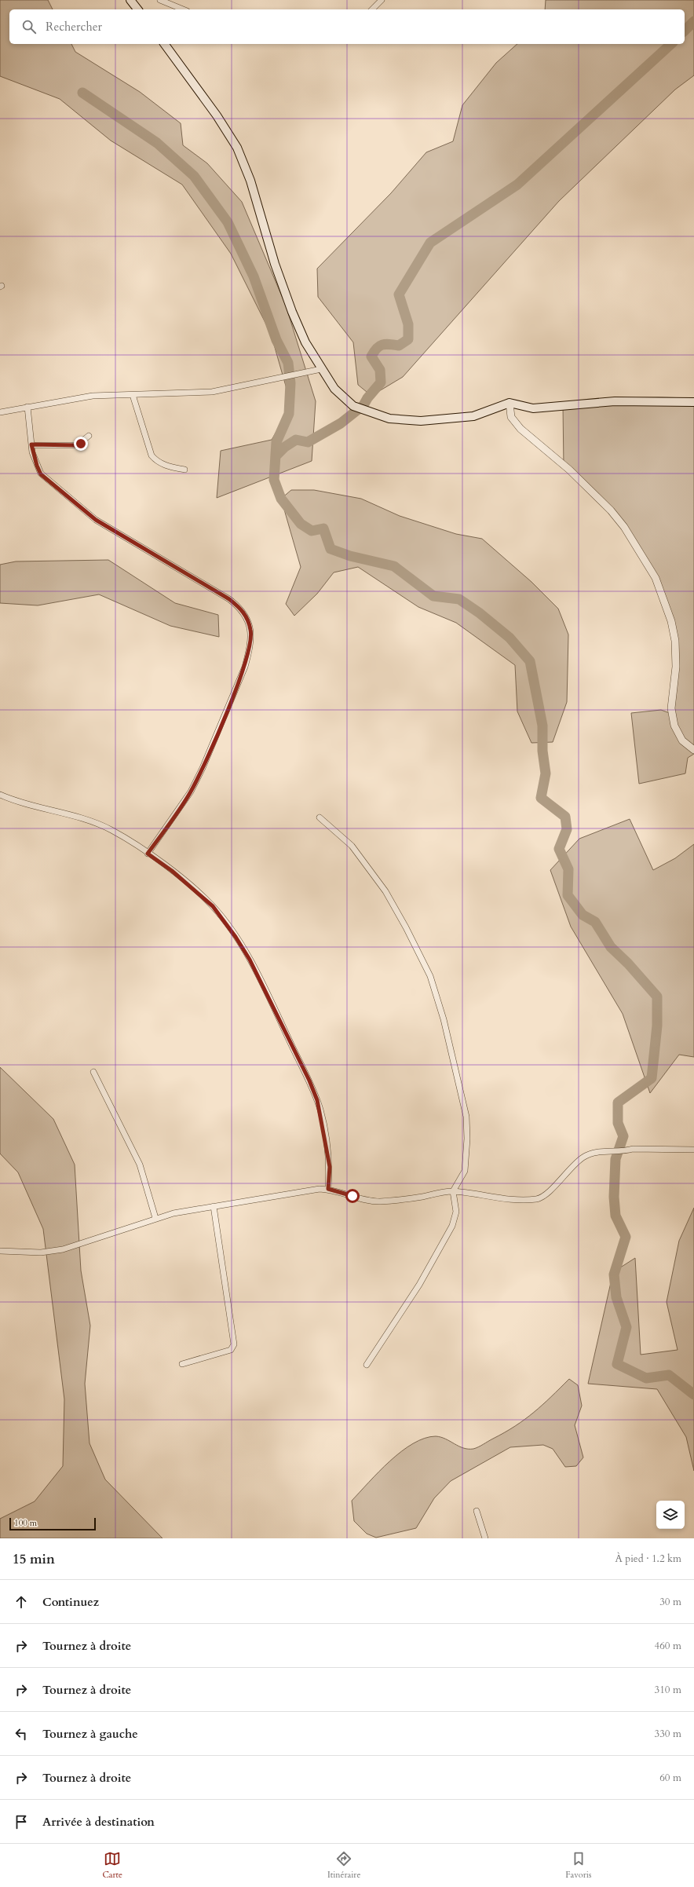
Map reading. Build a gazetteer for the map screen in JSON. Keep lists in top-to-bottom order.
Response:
{
  "scale_bar": "100 m",
  "page": {
    "search": "Rechercher",
    "scale": "100 m",
    "heading": ["15 min", "À pied · 1.2 km"],
    "list": [
      ["Continuez", "30 m"],
      ["Tournez à droite", "460 m"],
      ["Tournez à droite", "310 m"],
      ["Tournez à gauche", "330 m"],
      ["Tournez à droite", "60 m"],
      "Arrivée à destination"
    ],
    "nav": ["Carte", "Itinéraire", "Favoris"]
  }
}
